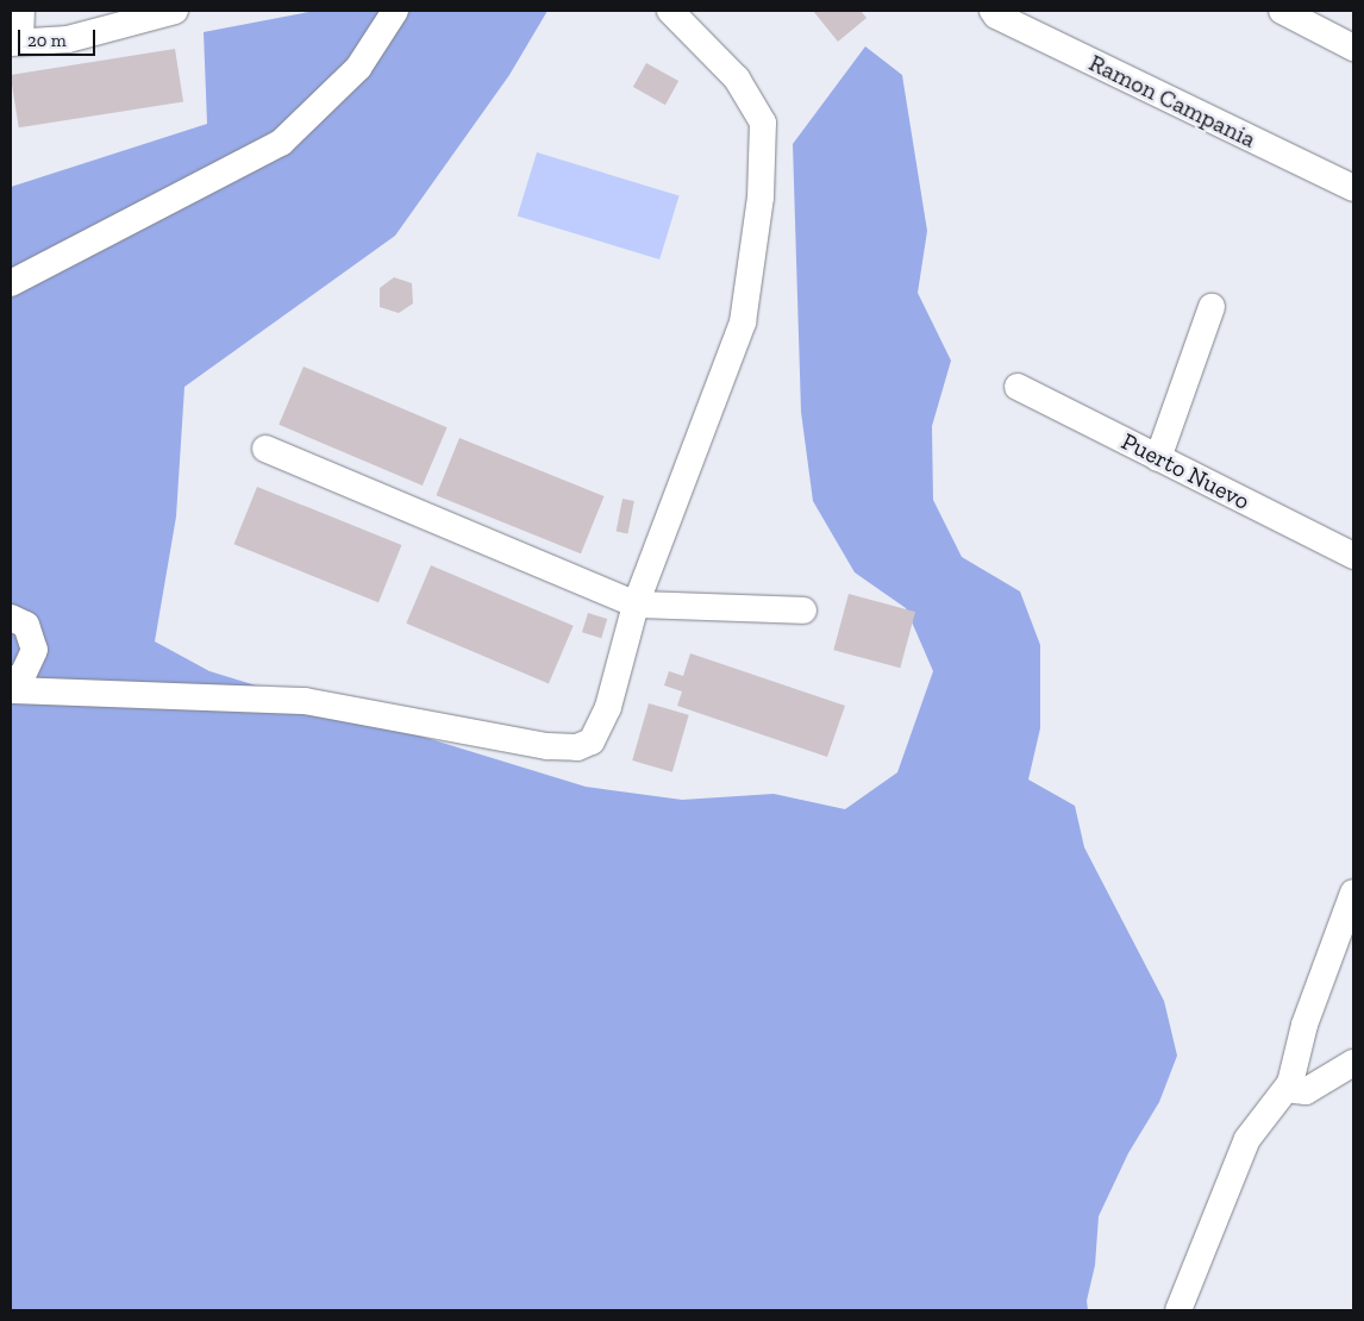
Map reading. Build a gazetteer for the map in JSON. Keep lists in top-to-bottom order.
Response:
{
  "streets": {
    "street": ["Ramon Campania", "Puerto Nuevo"]
  },
  "scale_bar": "20 m"
}
